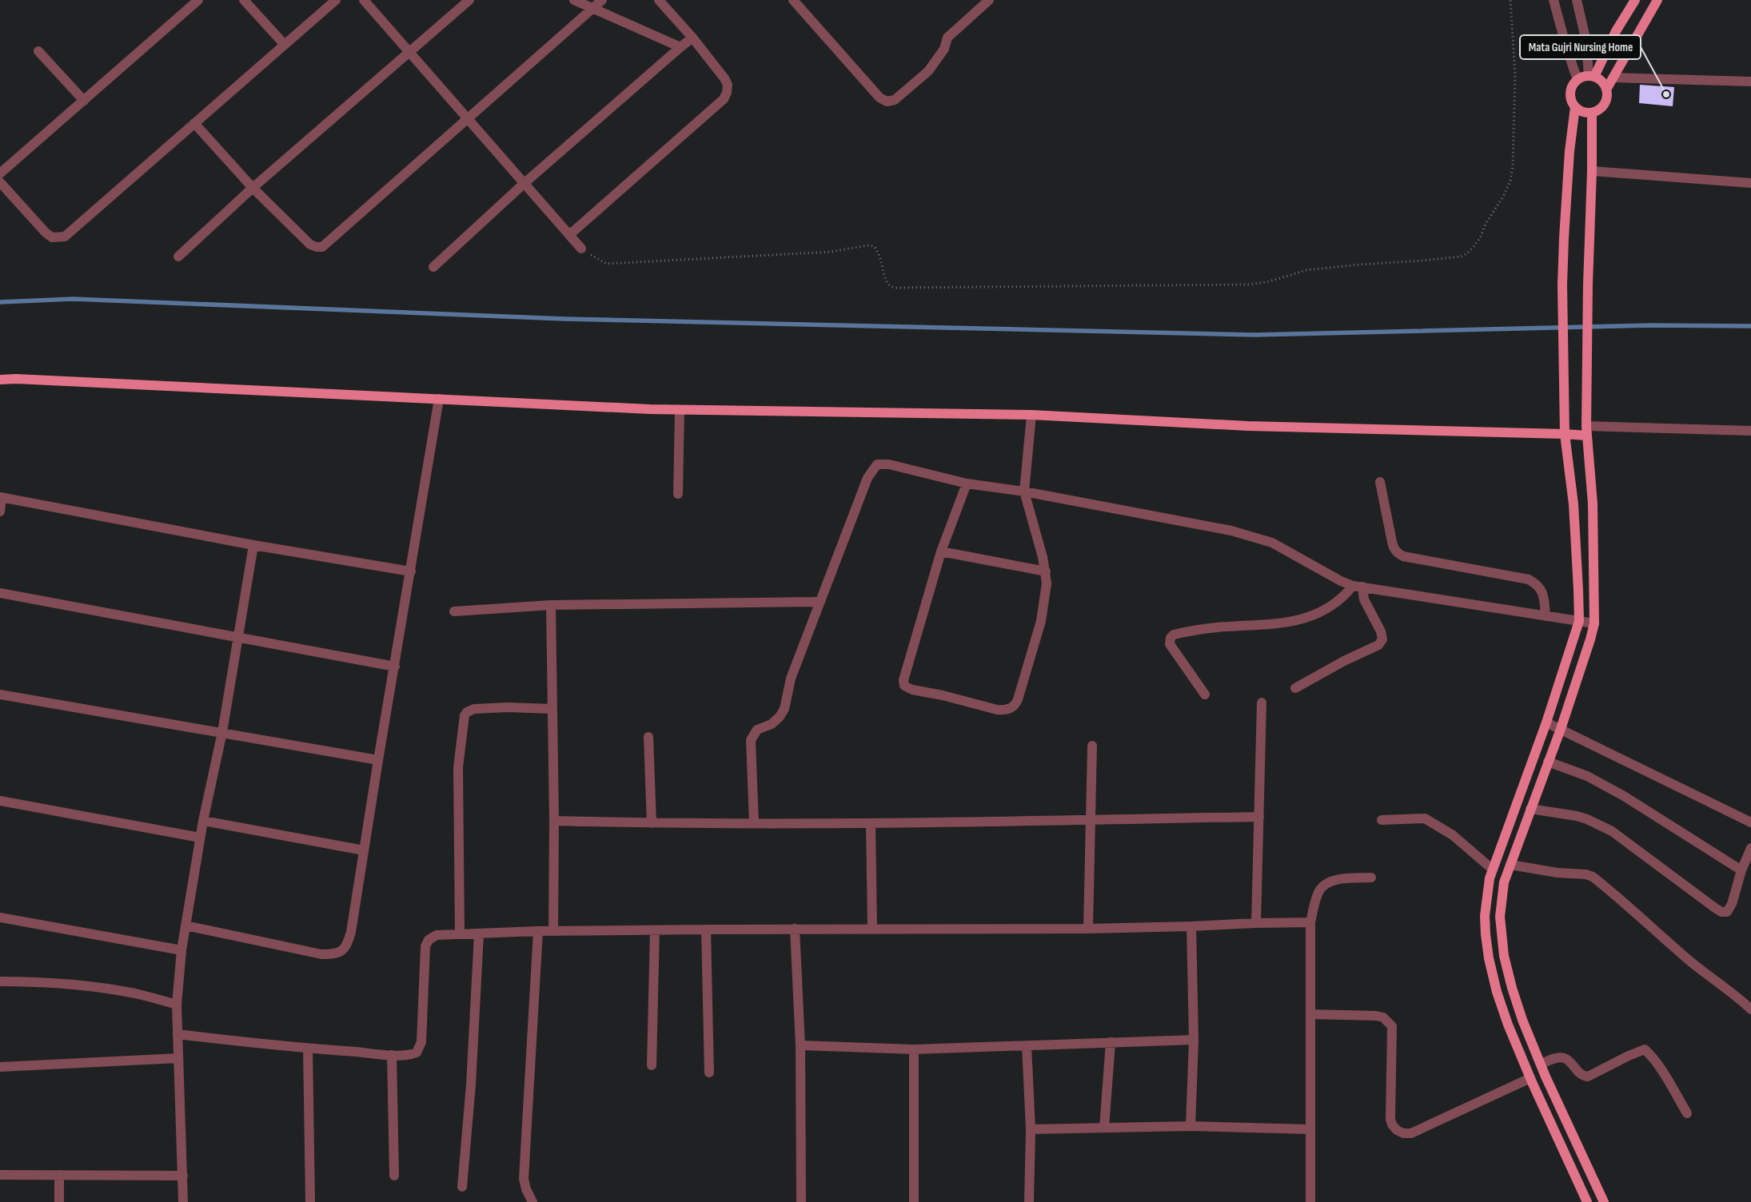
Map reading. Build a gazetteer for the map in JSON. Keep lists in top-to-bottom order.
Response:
{
  "places": ["Mata Gujri Nursing Home"]
}
